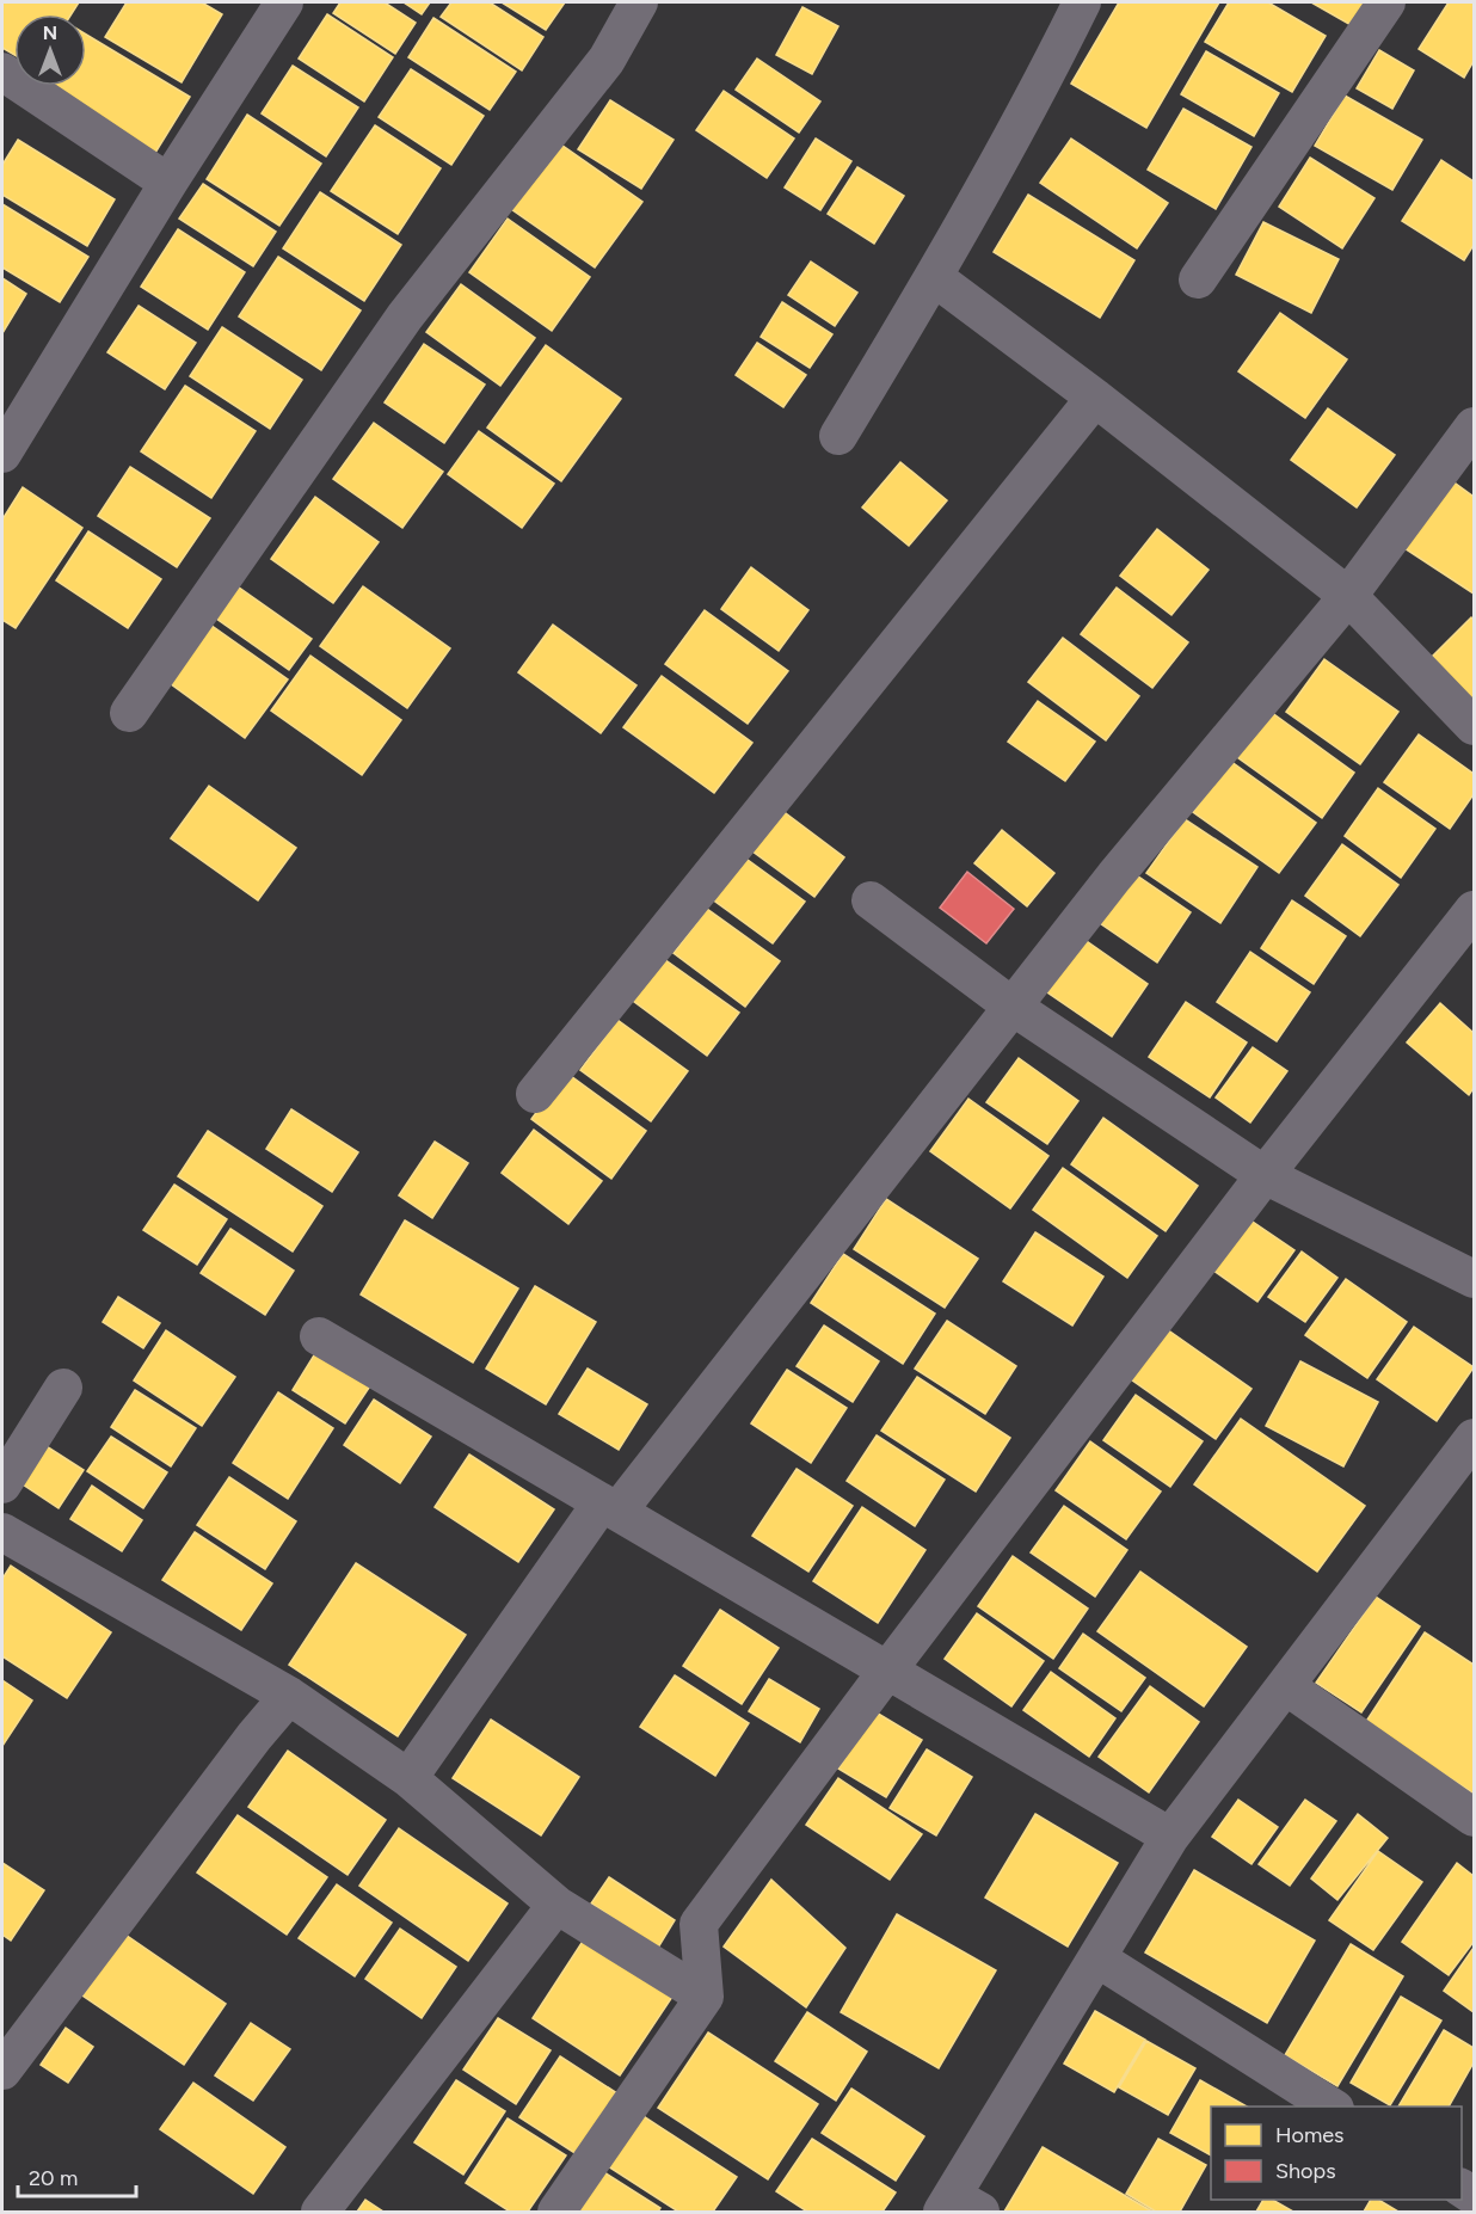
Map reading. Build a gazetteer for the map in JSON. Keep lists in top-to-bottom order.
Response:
{
  "legend": ["Homes", "Shops"],
  "scale_bar": "20 m",
  "north": "top"
}
